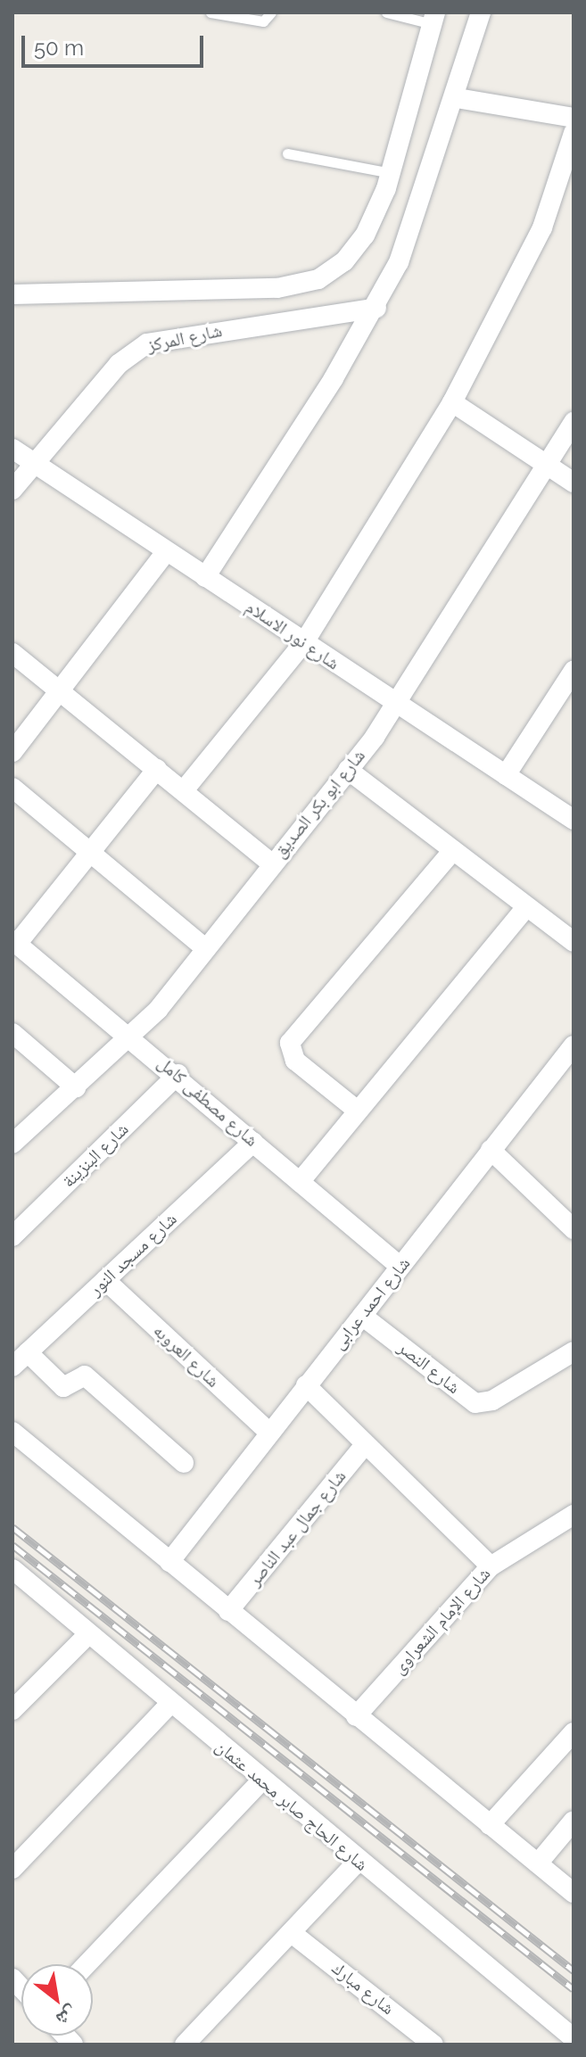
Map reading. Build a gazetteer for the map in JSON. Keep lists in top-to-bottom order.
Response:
{
  "streets": {
    "street": [
      "شارع المركز",
      "شارع نور الاسلام",
      "شارع ابو بكر الصديق",
      "شارع مصطفى كامل",
      "شارع البنزينة",
      "شارع مسجد النور",
      "شارع احمد عرابى",
      "شارع العروبه",
      "شارع النصر",
      "شارع جمال عبد الناصر",
      "شارع الإمام الشعراوى",
      "شارع الحاج صابر محمد عثمان",
      "شارع مبارك"
    ]
  },
  "crossings": [
    ["شارع المركز", "شارع نور الاسلام"],
    ["شارع نور الاسلام", "شارع ابو بكر الصديق"],
    ["شارع ابو بكر الصديق", "شارع مصطفى كامل"],
    ["شارع مصطفى كامل", "شارع البنزينة"],
    ["شارع مصطفى كامل", "شارع مسجد النور"],
    ["شارع مصطفى كامل", "شارع احمد عرابى"],
    ["شارع مسجد النور", "شارع العروبه"],
    ["شارع احمد عرابى", "شارع العروبه"],
    ["شارع احمد عرابى", "شارع النصر"]
  ],
  "scale_bar": "50 m",
  "north": "bottom right"
}
